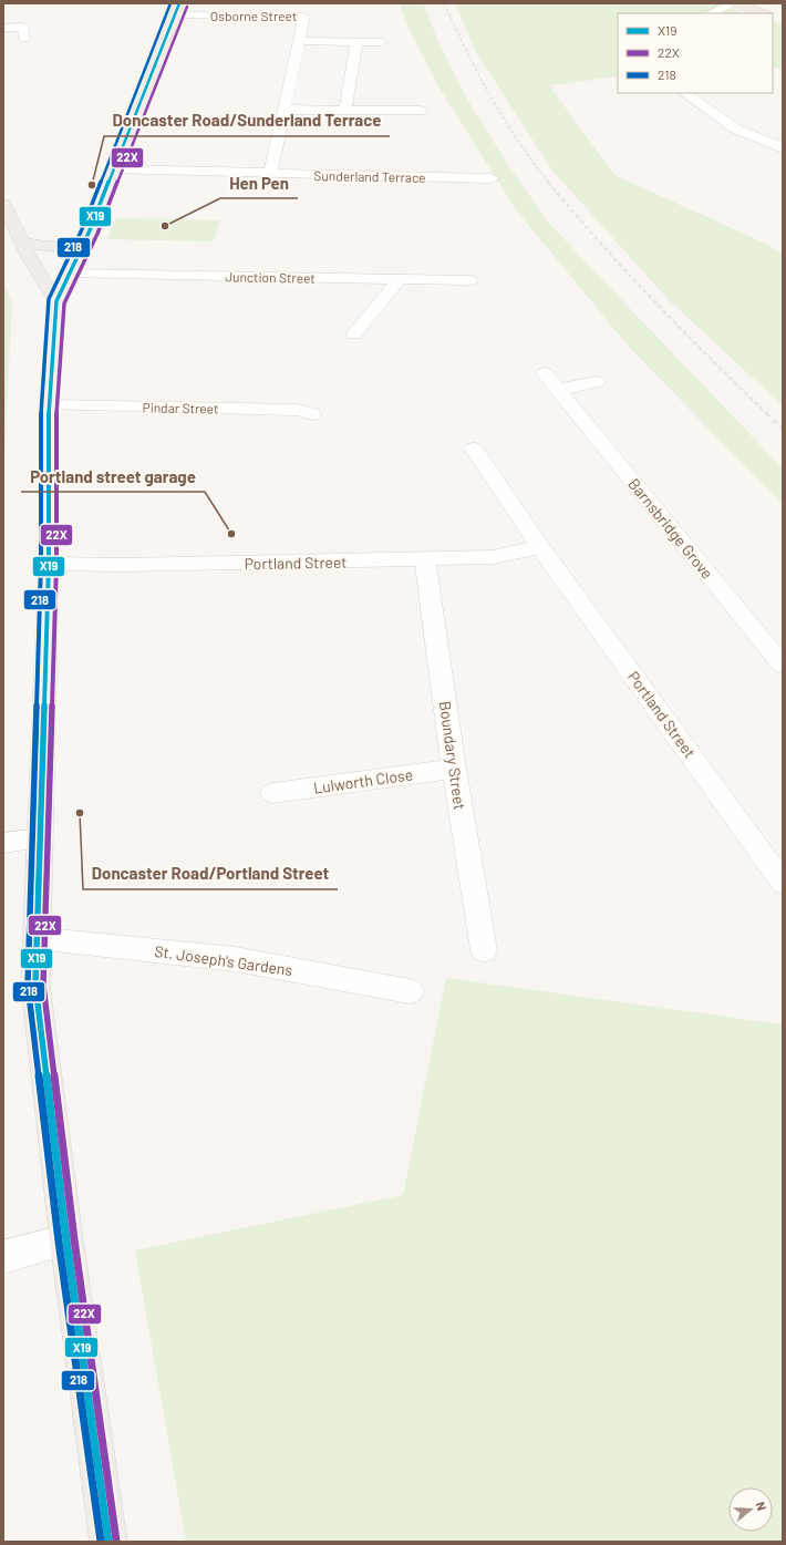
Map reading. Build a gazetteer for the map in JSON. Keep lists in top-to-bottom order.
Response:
{
  "streets": {
    "street": [
      "Osborne Street",
      "Sunderland Terrace",
      "Junction Street",
      "Pindar Street",
      "Barnsbridge Grove",
      "Portland Street",
      "Boundary Street",
      "Lulworth Close",
      "St. Joseph's Gardens"
    ]
  },
  "crossings": [
    ["Osborne Street", "Sunderland Terrace"],
    ["Portland Street", "Boundary Street"],
    ["Boundary Street", "Lulworth Close"]
  ],
  "places": [
    "Doncaster Road/Sunderland Terrace",
    "Hen Pen",
    "Portland street garage",
    "Doncaster Road/Portland Street"
  ],
  "lines": ["transit line X19", "transit line 218", "transit line 22X"],
  "legend": ["X19", "22X", "218"],
  "north": "right"
}
